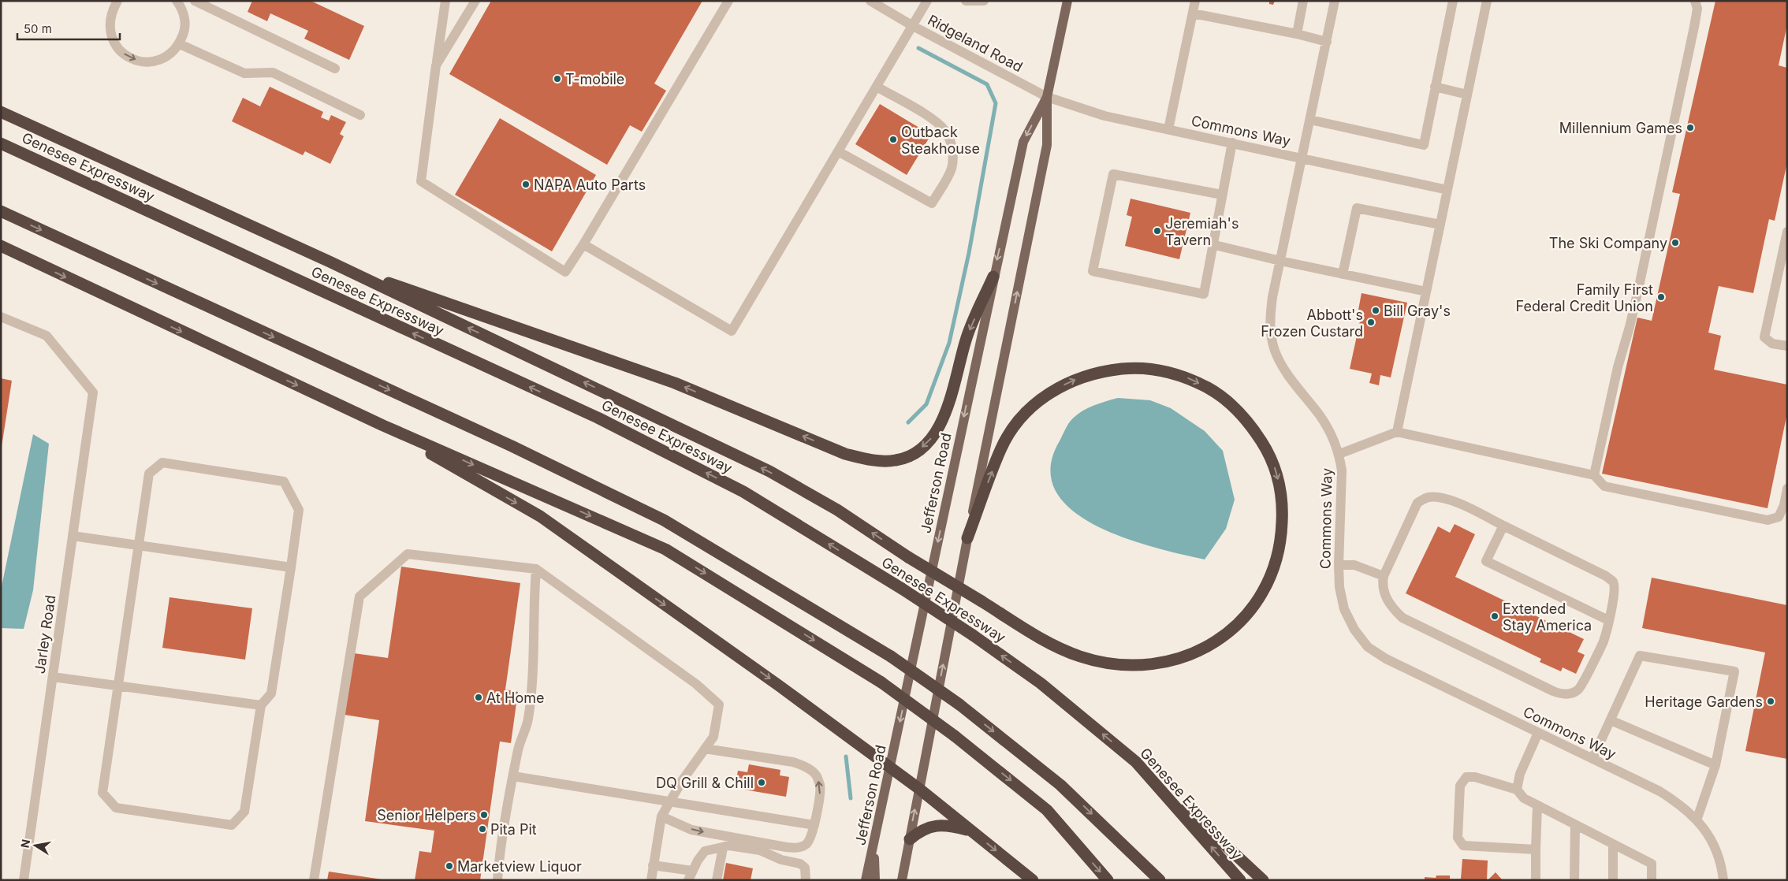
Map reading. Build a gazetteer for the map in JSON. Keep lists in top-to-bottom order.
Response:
{
  "streets": {
    "highway": ["Genesee Expressway"],
    "main road": ["Jefferson Road"],
    "street": ["Ridgeland Road", "Commons Way", "Jarley Road"]
  },
  "crossings": [
    ["Ridgeland Road", "Commons Way"],
    ["Ridgeland Road", "Jefferson Road"],
    ["Commons Way", "Jefferson Road"]
  ],
  "places": [
    "T-mobile",
    "Millennium Games",
    "Outback Steakhouse",
    "NAPA Auto Parts",
    "Jeremiah's Tavern",
    "The Ski Company",
    "Family First Federal Credit Union",
    "Bill Gray's",
    "Abbott's Frozen Custard",
    "Extended Stay America",
    "At Home",
    "Heritage Gardens",
    "DQ Grill & Chill",
    "Senior Helpers",
    "Pita Pit",
    "Marketview Liquor"
  ],
  "scale_bar": "50 m",
  "north": "left"
}
